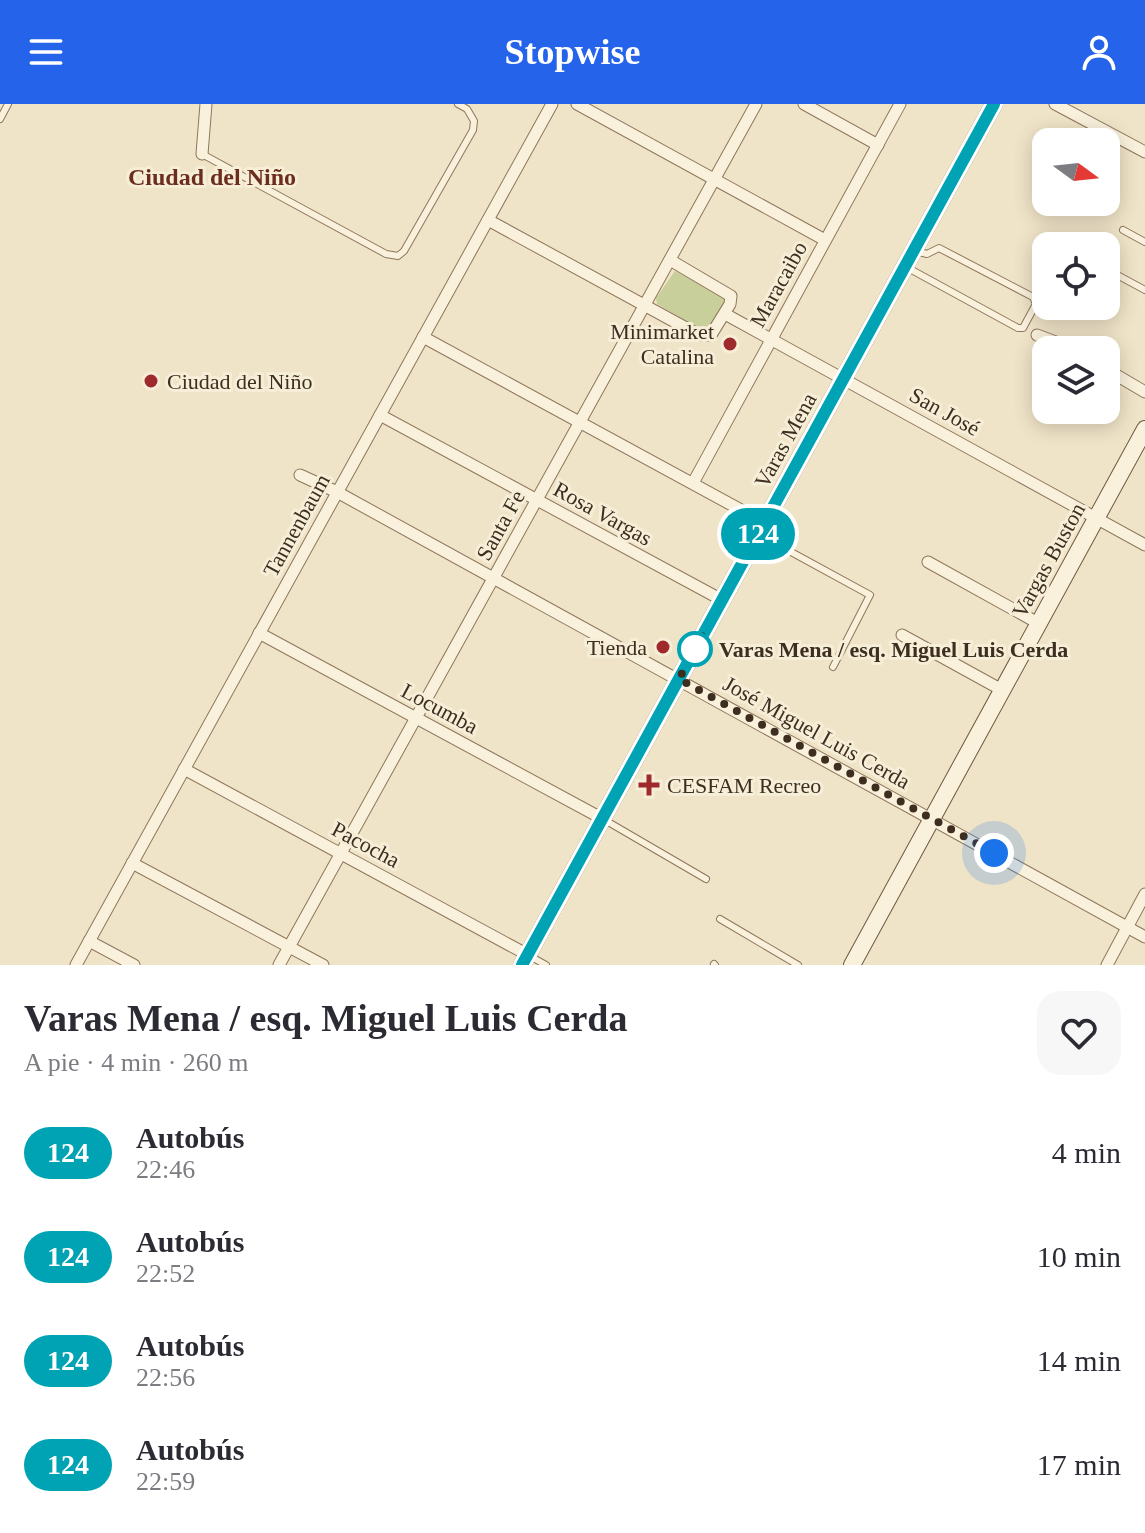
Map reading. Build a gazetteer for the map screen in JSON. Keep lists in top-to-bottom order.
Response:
{
  "streets": {
    "street": [
      "Maracaibo",
      "San José",
      "Varas Mena",
      "Rosa Vargas",
      "Tannenbaum",
      "Santa Fe",
      "Vargas Buston",
      "Locumba",
      "José Miguel Luis Cerda",
      "Pacocha"
    ]
  },
  "crossings": [
    ["Maracaibo", "San José"],
    ["San José", "Varas Mena"],
    ["San José", "Vargas Buston"],
    ["Varas Mena", "Rosa Vargas"],
    ["Varas Mena", "Locumba"],
    ["Varas Mena", "José Miguel Luis Cerda"],
    ["Varas Mena", "Pacocha"],
    ["Rosa Vargas", "Tannenbaum"],
    ["Rosa Vargas", "Santa Fe"],
    ["Tannenbaum", "Locumba"],
    ["Tannenbaum", "José Miguel Luis Cerda"],
    ["Tannenbaum", "Pacocha"],
    ["Santa Fe", "Locumba"],
    ["Santa Fe", "José Miguel Luis Cerda"],
    ["Santa Fe", "Pacocha"],
    ["Vargas Buston", "José Miguel Luis Cerda"]
  ],
  "districts": ["Ciudad del Niño"],
  "places": {
    "other": [
      "Minimarket Catalina",
      "Ciudad del Niño",
      "Tienda",
      "Varas Mena / esq. Miguel Luis Cerda"
    ],
    "health": ["CESFAM Recreo"]
  },
  "lines": ["bus line 124"],
  "north": "right",
  "page": {
    "header": "Stopwise",
    "on_map": "124",
    "heading": ["Varas Mena / esq. Miguel Luis Cerda", "A pie · 4 min · 260 m"],
    "list": [
      {
        "mark": "124",
        "name": "Autobús",
        "note": "22:46",
        "value": "4 min"
      },
      {
        "mark": "124",
        "name": "Autobús",
        "note": "22:52",
        "value": "10 min"
      },
      {
        "mark": "124",
        "name": "Autobús",
        "note": "22:56",
        "value": "14 min"
      },
      {
        "mark": "124",
        "name": "Autobús",
        "note": "22:59",
        "value": "17 min"
      }
    ]
  }
}
